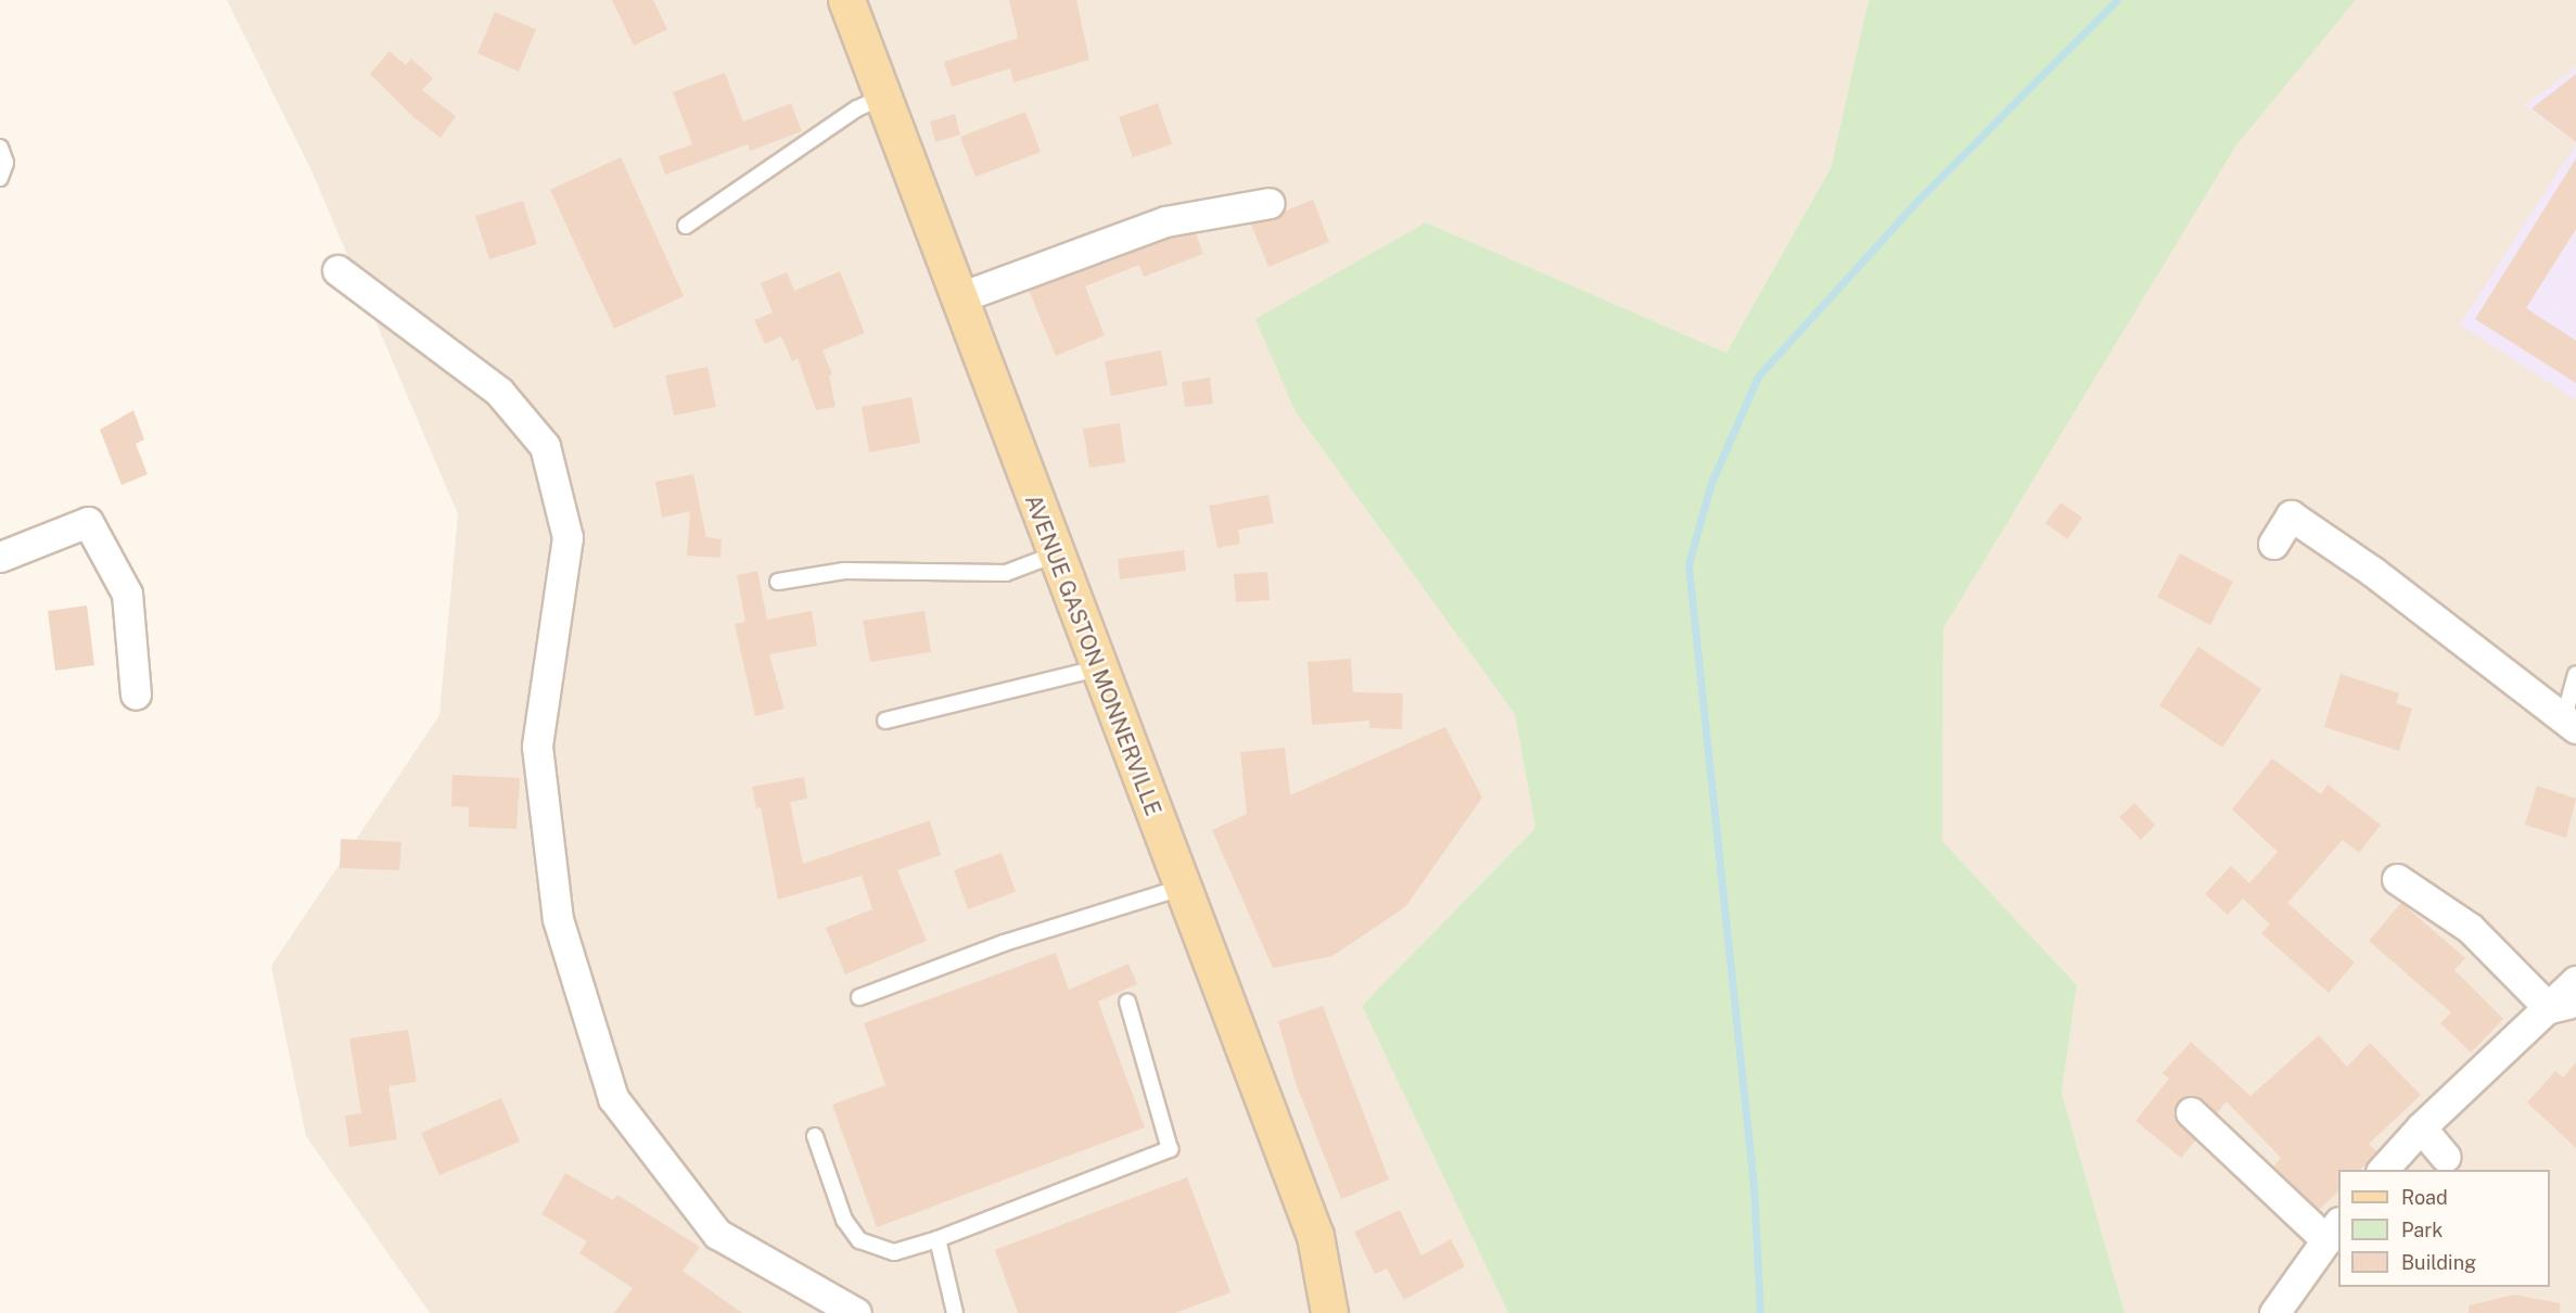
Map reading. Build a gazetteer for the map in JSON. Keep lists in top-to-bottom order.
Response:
{
  "streets": {
    "main road": ["AVENUE GASTON MONNERVILLE"]
  },
  "legend": ["Road", "Park", "Building"]
}
